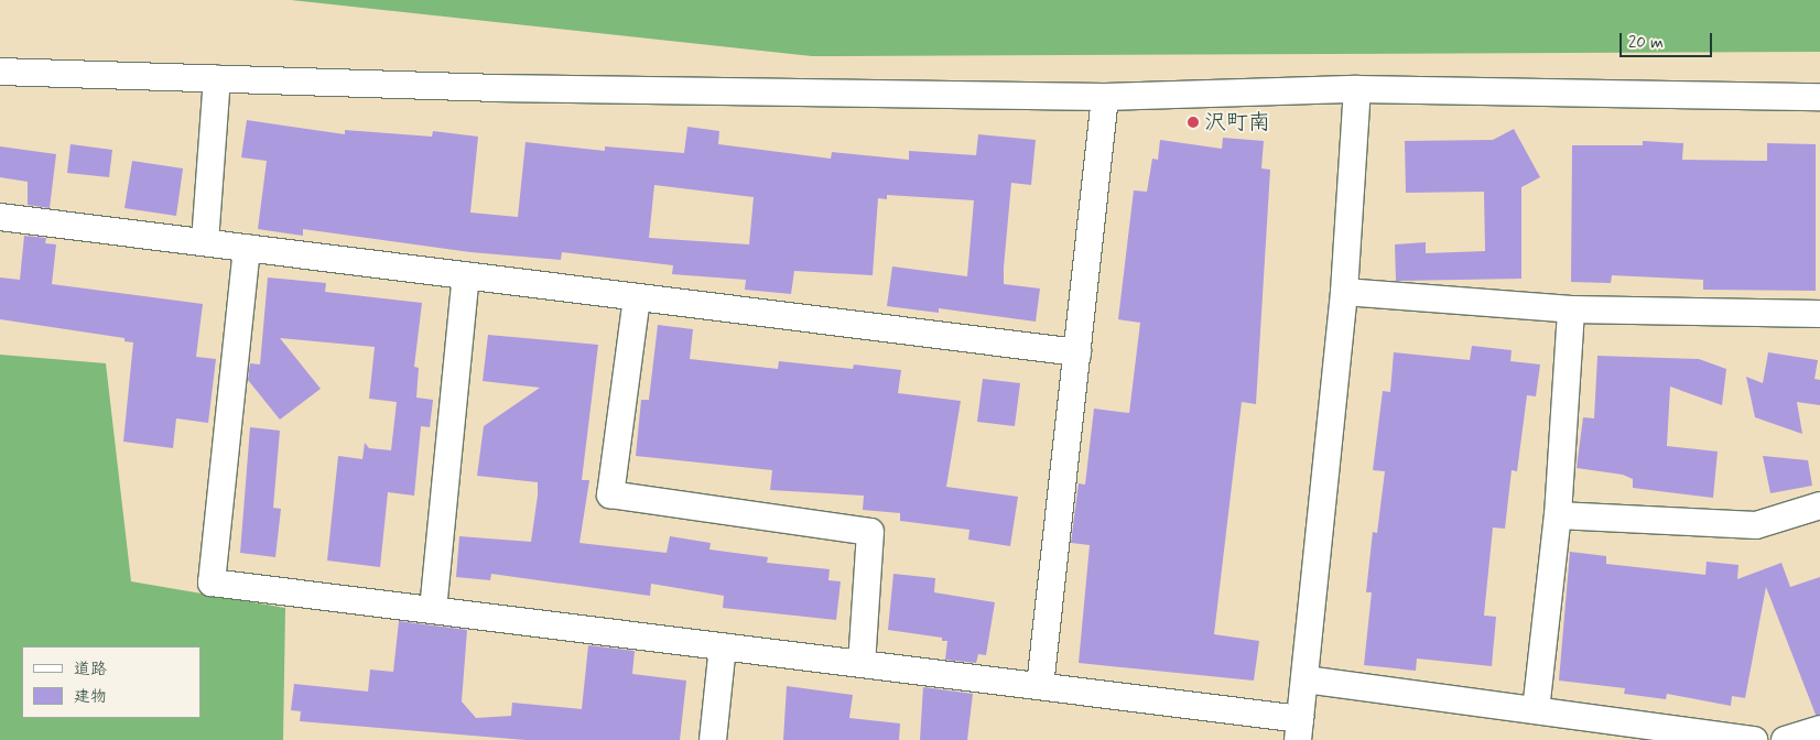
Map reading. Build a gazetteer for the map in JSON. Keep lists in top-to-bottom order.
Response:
{
  "places": ["沢町南"],
  "legend": ["道路", "建物"],
  "scale_bar": "20 m"
}
